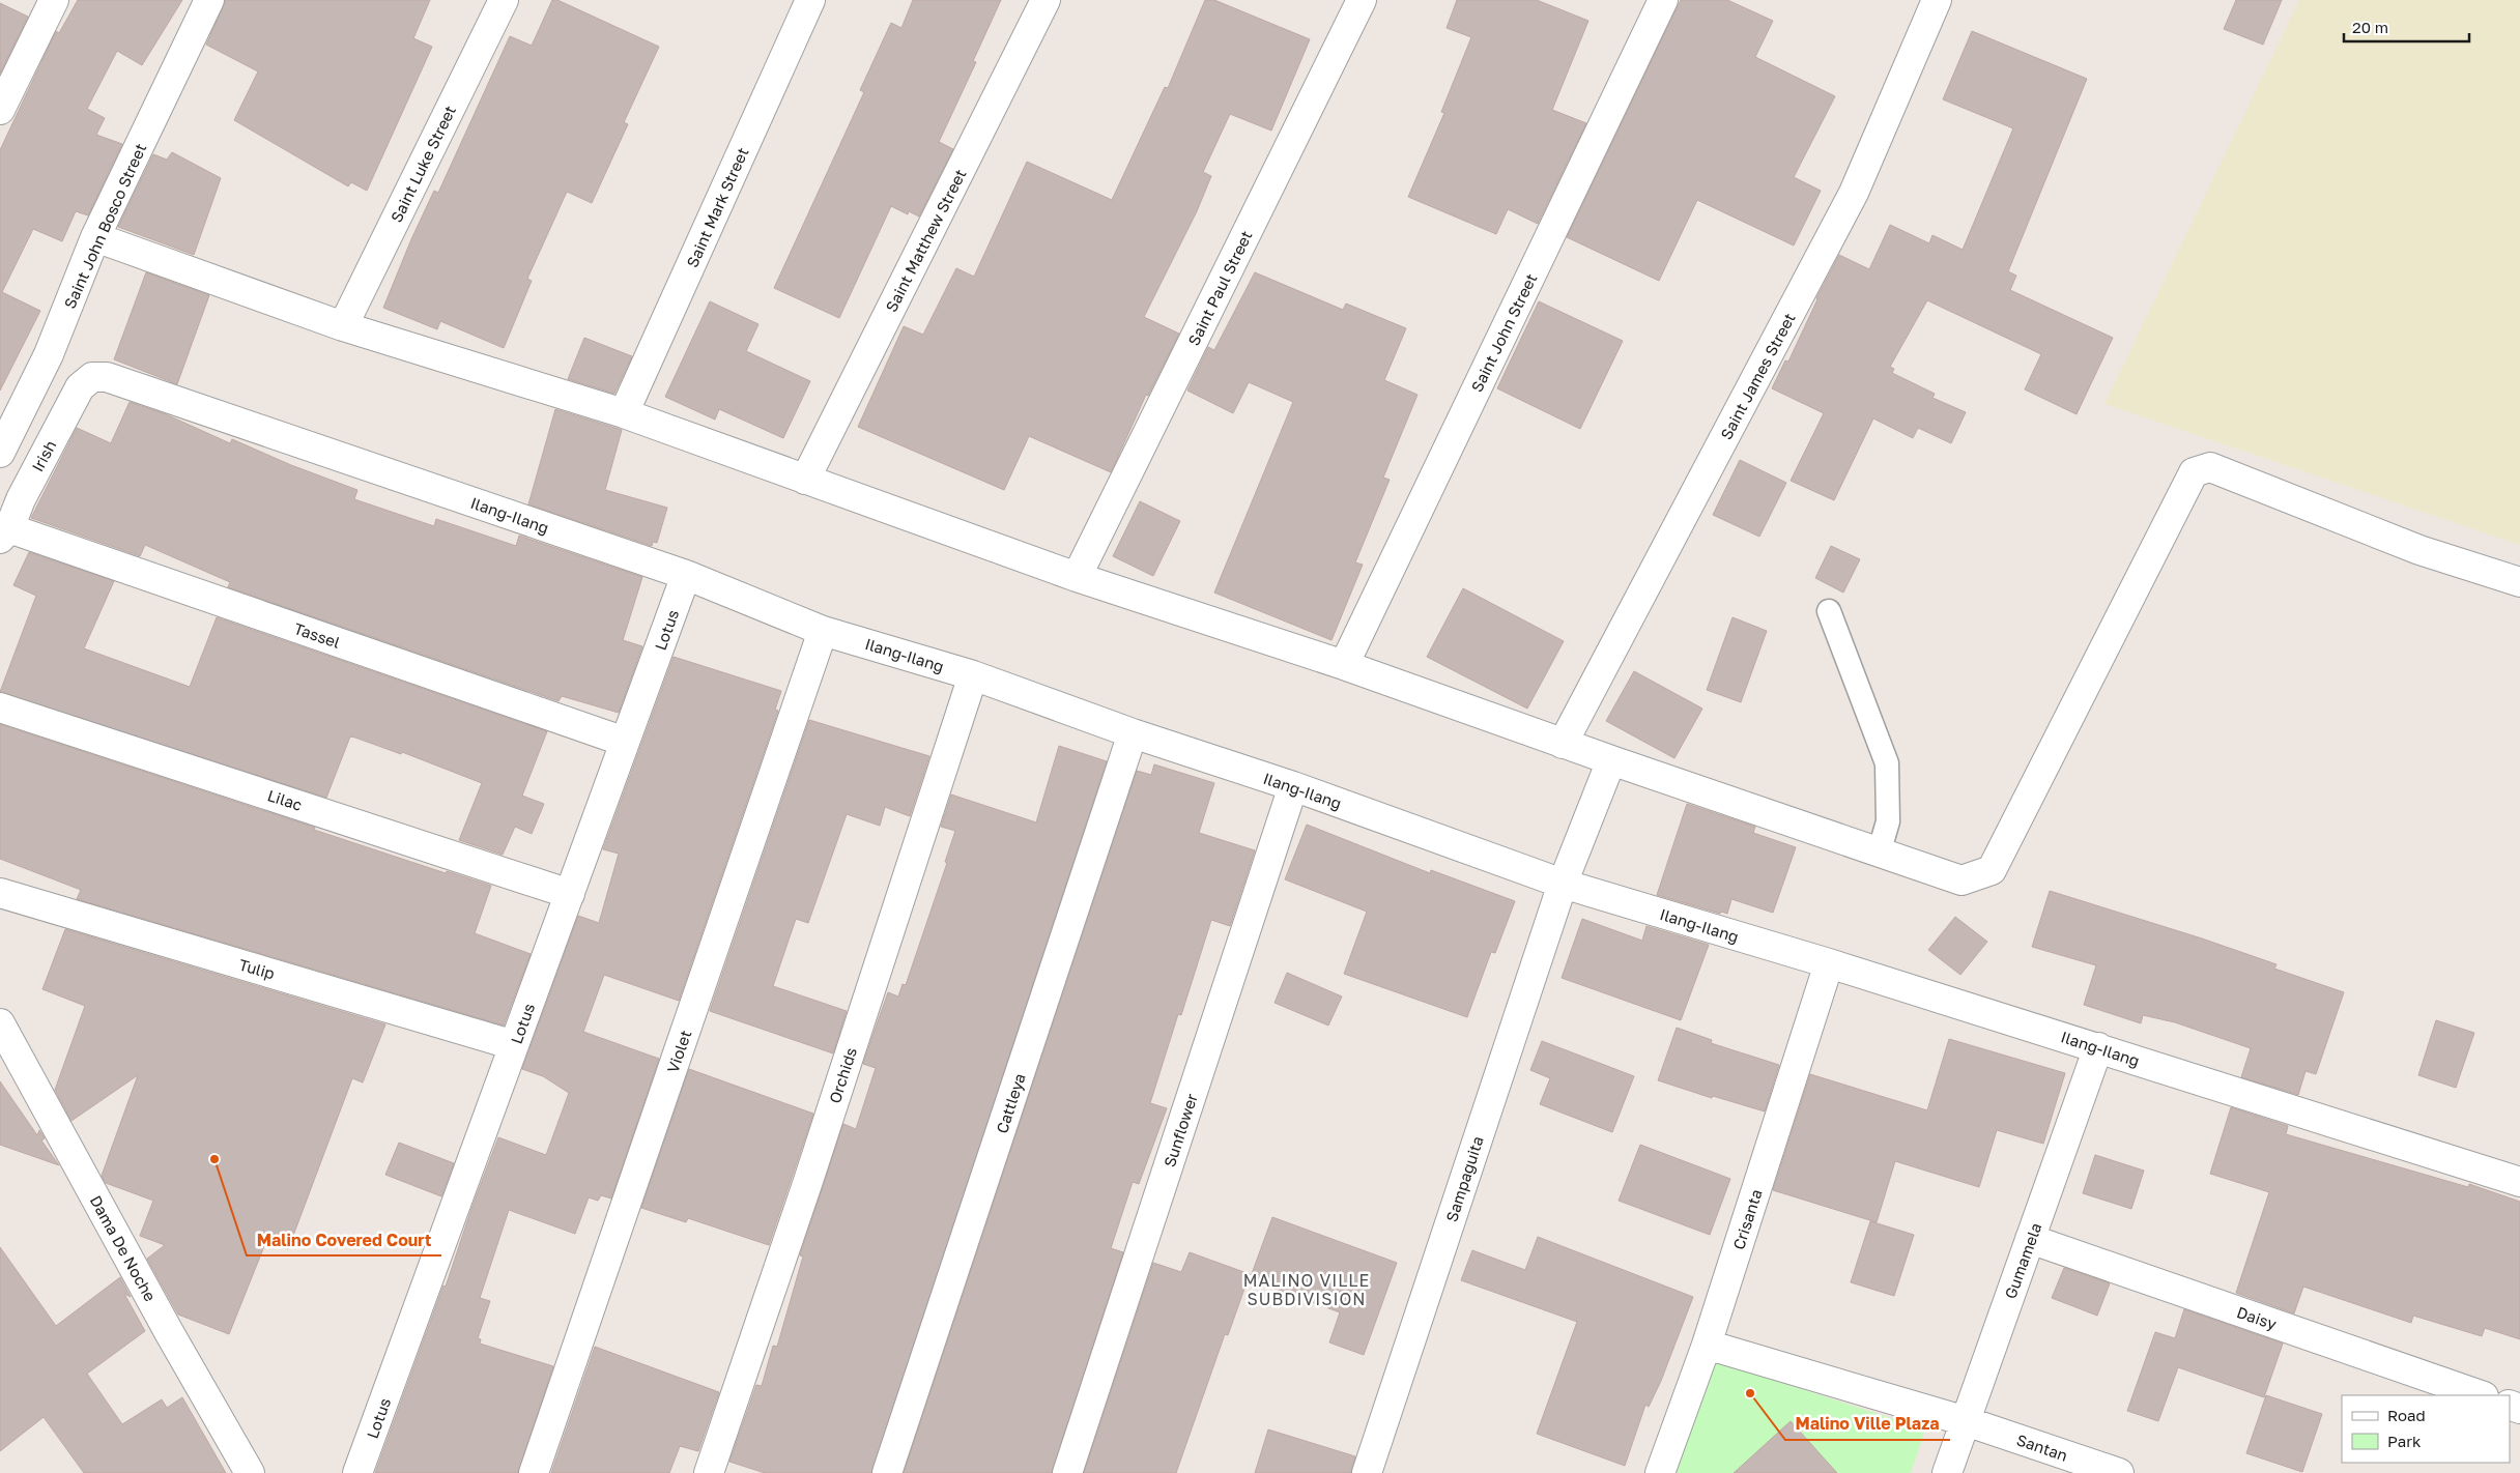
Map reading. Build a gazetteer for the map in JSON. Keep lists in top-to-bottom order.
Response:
{
  "streets": {
    "street": [
      "Saint Luke Street",
      "Saint Mark Street",
      "Saint John Bosco Street",
      "Saint Matthew Street",
      "Saint Paul Street",
      "Saint John Street",
      "Saint James Street",
      "Irish",
      "Ilang-Ilang",
      "Lotus",
      "Tassel",
      "Lilac",
      "Tulip",
      "Violet",
      "Orchids",
      "Cattleya",
      "Sunflower",
      "Sampaguita",
      "Crisanta",
      "Dama De Noche",
      "Gumamela",
      "Daisy",
      "Santan"
    ]
  },
  "crossings": [
    ["Irish", "Ilang-Ilang"],
    ["Irish", "Tassel"],
    ["Ilang-Ilang", "Lotus"],
    ["Ilang-Ilang", "Violet"],
    ["Ilang-Ilang", "Orchids"],
    ["Ilang-Ilang", "Cattleya"],
    ["Ilang-Ilang", "Sunflower"],
    ["Ilang-Ilang", "Sampaguita"],
    ["Ilang-Ilang", "Crisanta"],
    ["Ilang-Ilang", "Gumamela"],
    ["Lotus", "Tassel"],
    ["Lotus", "Lilac"],
    ["Lotus", "Tulip"],
    ["Crisanta", "Santan"],
    ["Gumamela", "Daisy"],
    ["Gumamela", "Santan"]
  ],
  "districts": ["MALINO VILLE SUBDIVISION"],
  "places": ["Malino Covered Court", "Malino Ville Plaza"],
  "legend": ["Road", "Park"],
  "scale_bar": "20 m"
}
